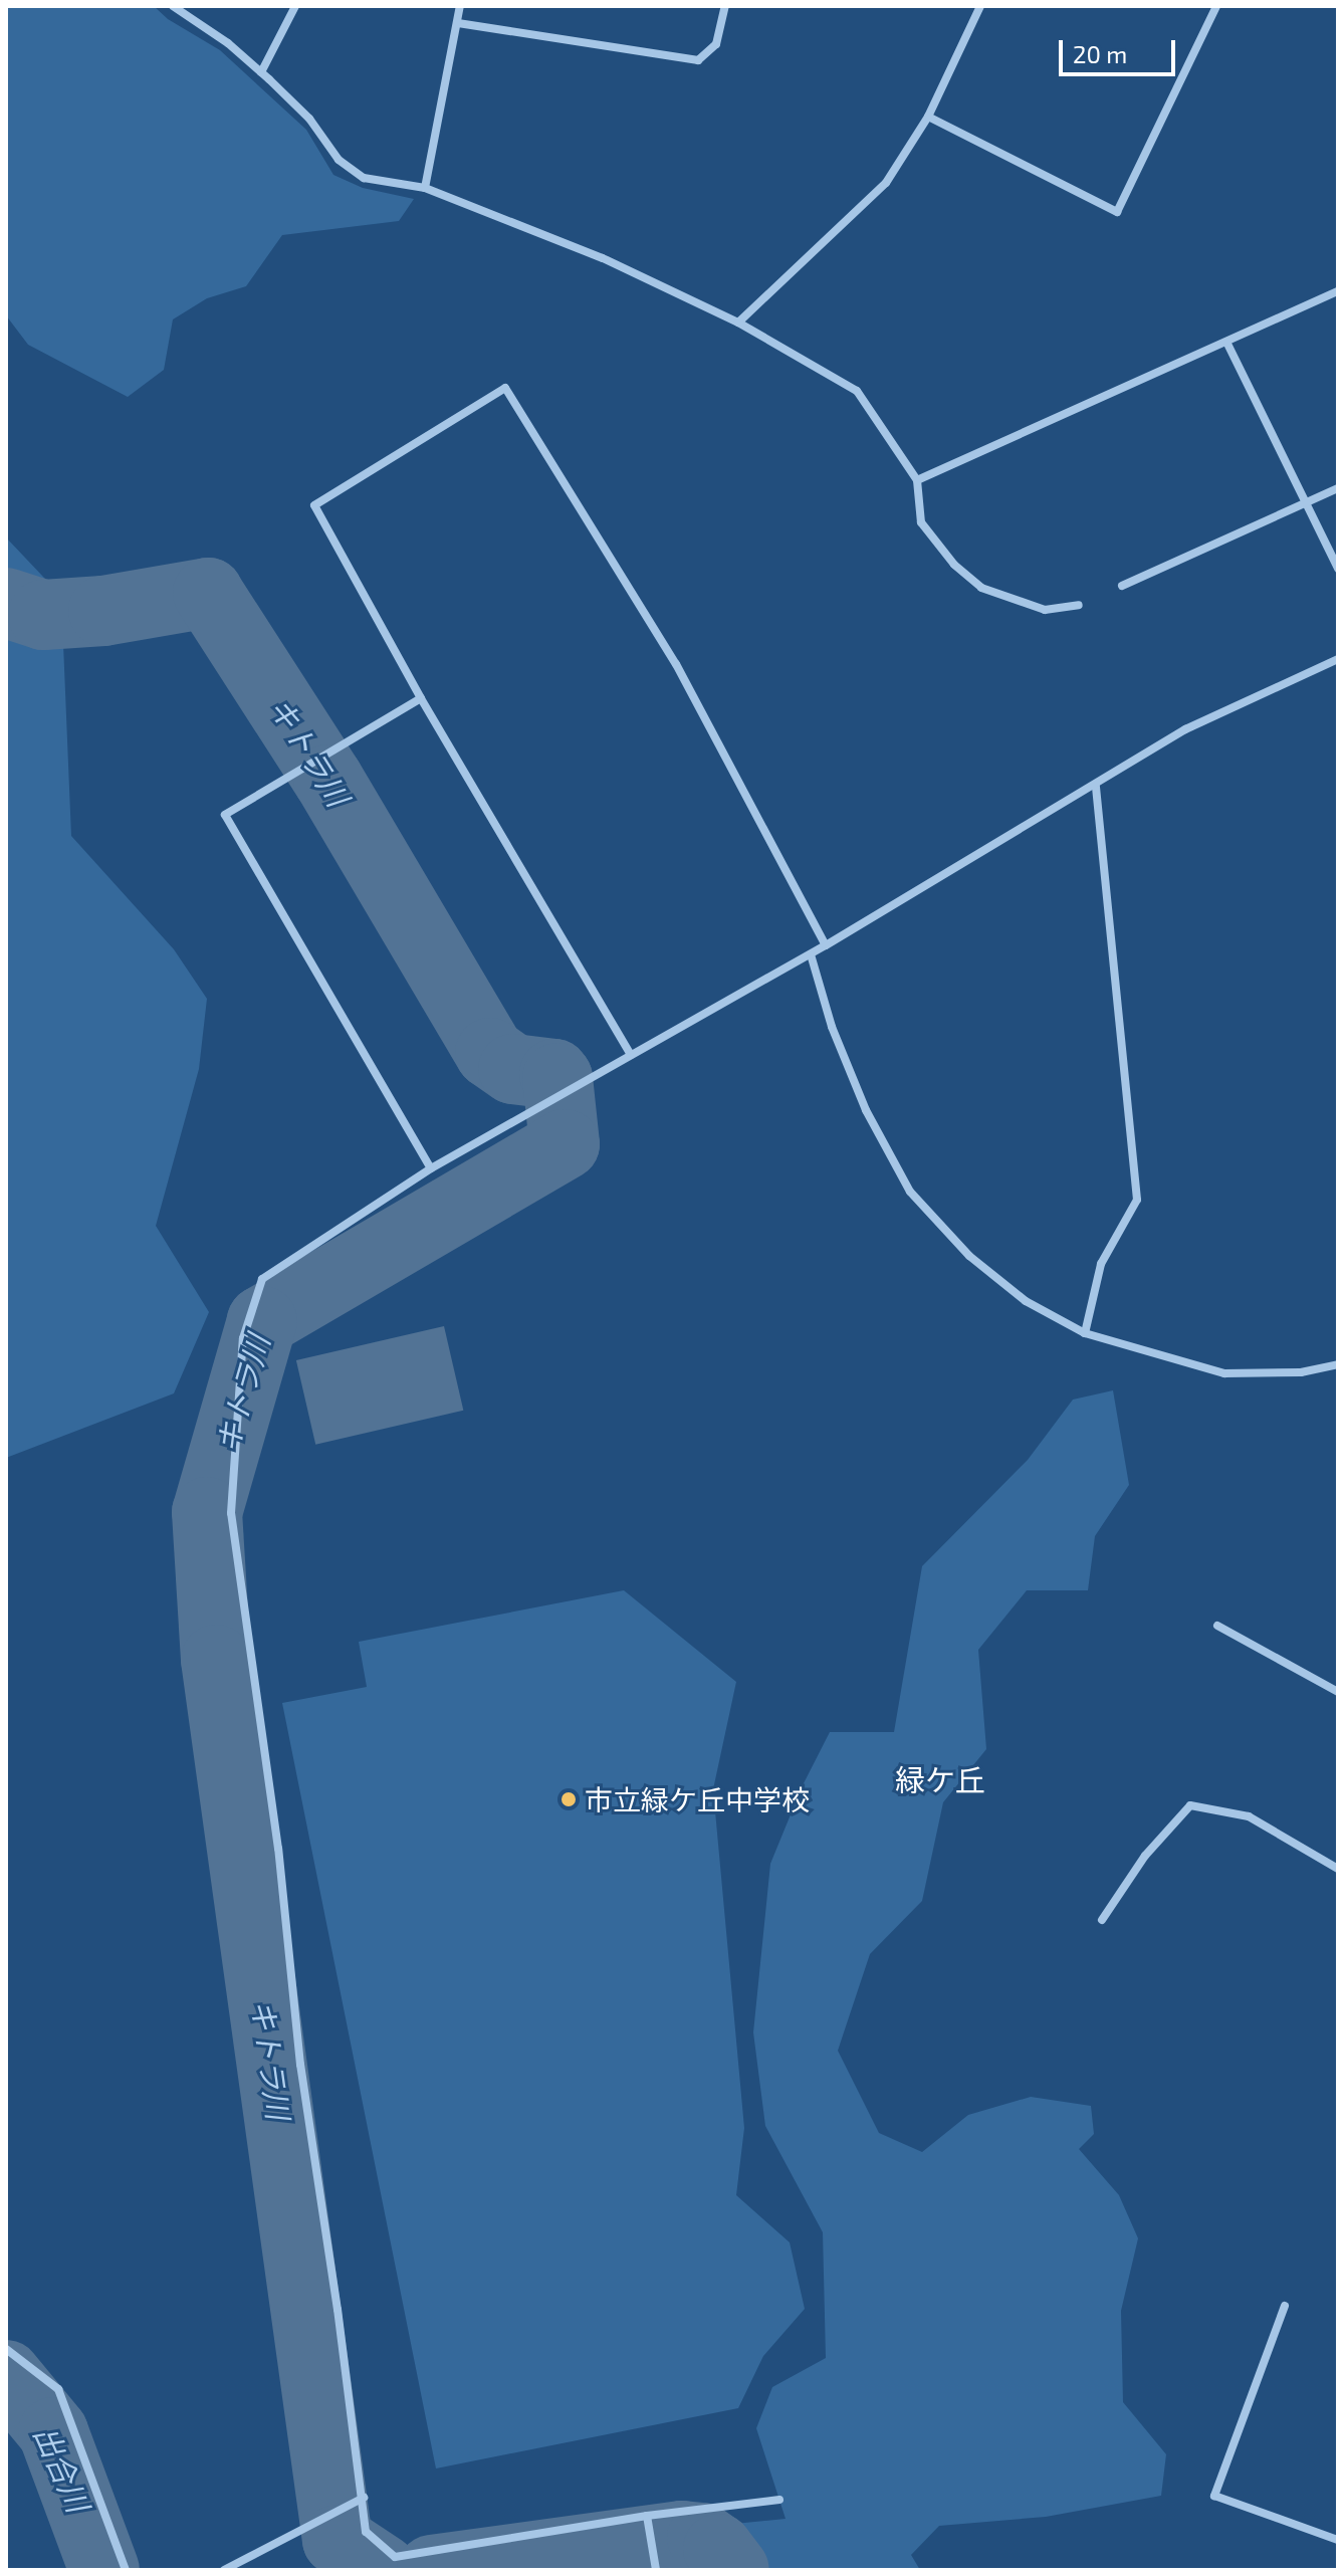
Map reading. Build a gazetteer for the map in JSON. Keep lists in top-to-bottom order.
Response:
{
  "districts": ["緑ケ丘"],
  "water": ["キトラ川", "出合川"],
  "places": ["市立緑ケ丘中学校"],
  "scale_bar": "20 m"
}
